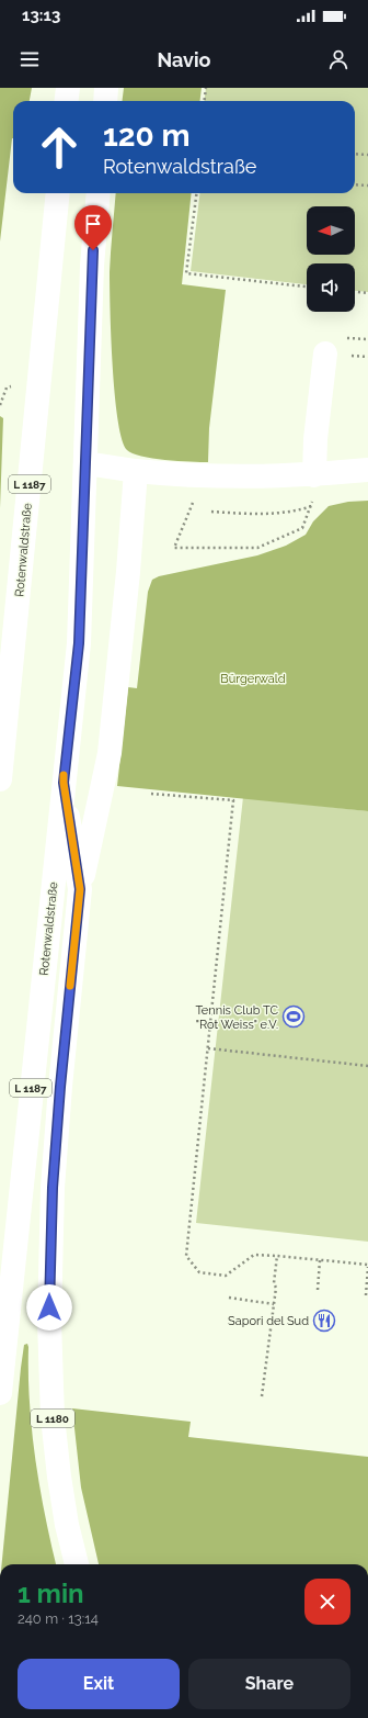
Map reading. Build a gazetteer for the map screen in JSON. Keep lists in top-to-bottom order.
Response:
{
  "streets": {
    "main road": ["L 1187", "Rotenwaldstraße", "L 1180"]
  },
  "crossings": [
    ["Rotenwaldstraße", "L 1180"]
  ],
  "parks": ["Bürgerwald"],
  "places": {
    "sports": ["Tennis Club TC \"Rot Weiss\" e.V."],
    "restaurant": ["Sapori del Sud"]
  },
  "north": "left",
  "page": {
    "status": "13:13",
    "header": "Navio",
    "turn": ["120 m", "Rotenwaldstraße"],
    "heading": ["1 min", "240 m · 13:14"],
    "buttons": ["Exit", "Share"]
  }
}
